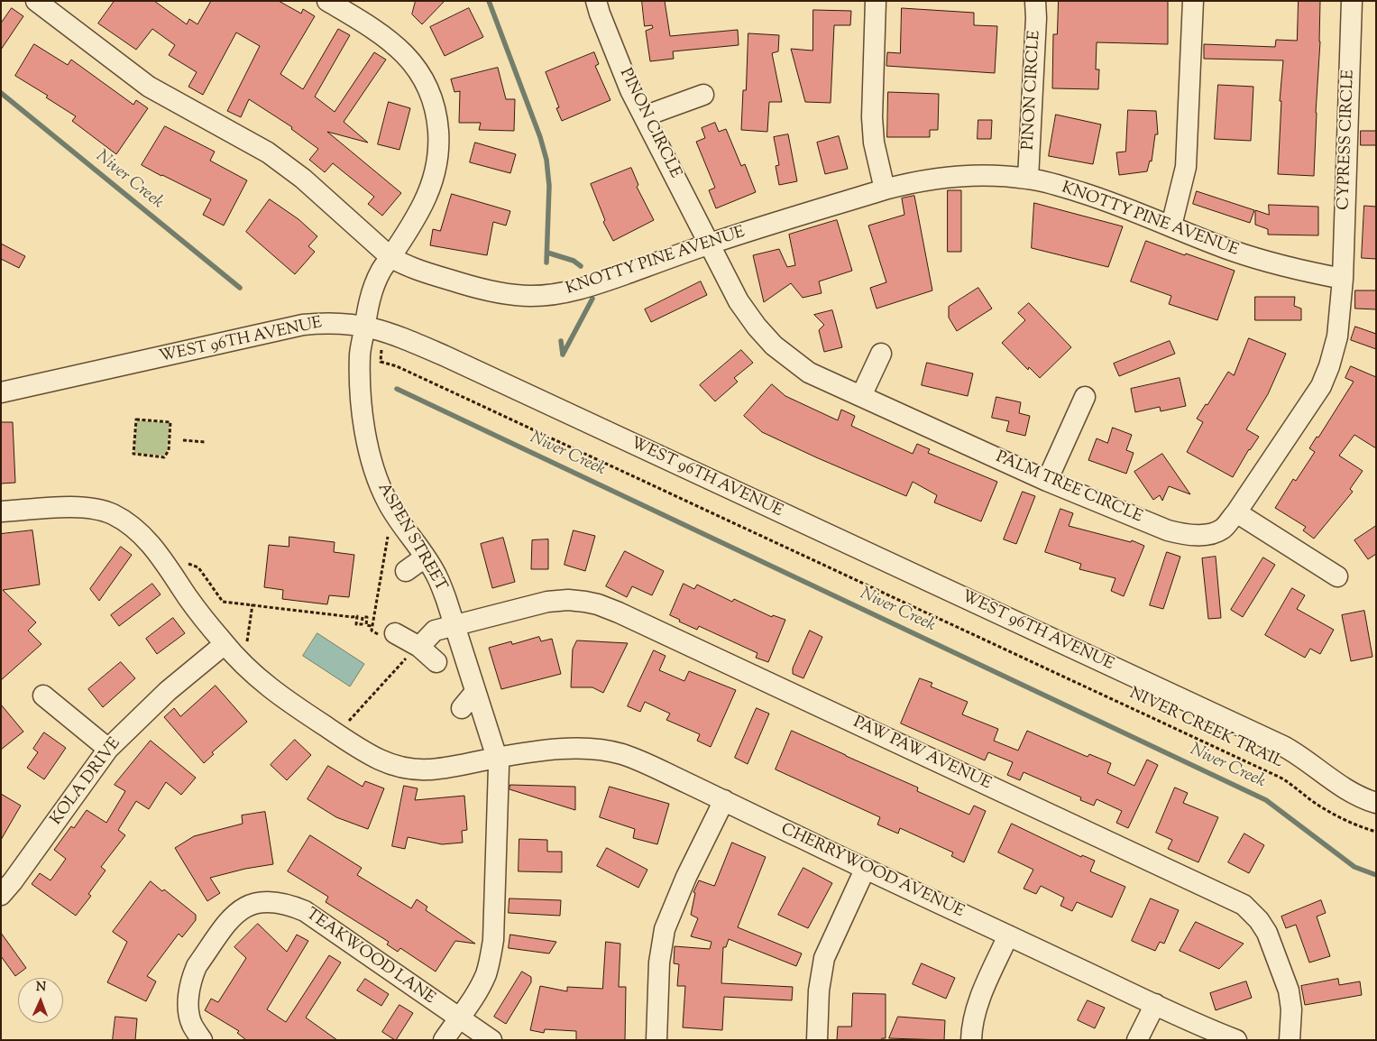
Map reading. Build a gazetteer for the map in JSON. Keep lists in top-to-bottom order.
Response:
{
  "streets": {
    "street": [
      "PINON CIRCLE",
      "CYPRESS CIRCLE",
      "KNOTTY PINE AVENUE",
      "WEST 96TH AVENUE",
      "PALM TREE CIRCLE",
      "ASPEN STREET",
      "PAW PAW AVENUE",
      "KOLA DRIVE",
      "CHERRYWOOD AVENUE",
      "TEAKWOOD LANE"
    ],
    "path": ["NIVER CREEK TRAIL"]
  },
  "crossings": [
    ["PINON CIRCLE", "KNOTTY PINE AVENUE"],
    ["PINON CIRCLE", "PALM TREE CIRCLE"],
    ["CYPRESS CIRCLE", "KNOTTY PINE AVENUE"],
    ["CYPRESS CIRCLE", "PALM TREE CIRCLE"],
    ["KNOTTY PINE AVENUE", "PALM TREE CIRCLE"],
    ["KNOTTY PINE AVENUE", "ASPEN STREET"],
    ["WEST 96TH AVENUE", "ASPEN STREET"],
    ["ASPEN STREET", "PAW PAW AVENUE"],
    ["ASPEN STREET", "CHERRYWOOD AVENUE"],
    ["ASPEN STREET", "TEAKWOOD LANE"],
    ["KOLA DRIVE", "CHERRYWOOD AVENUE"]
  ],
  "water": ["Niver Creek"],
  "north": "top"
}
